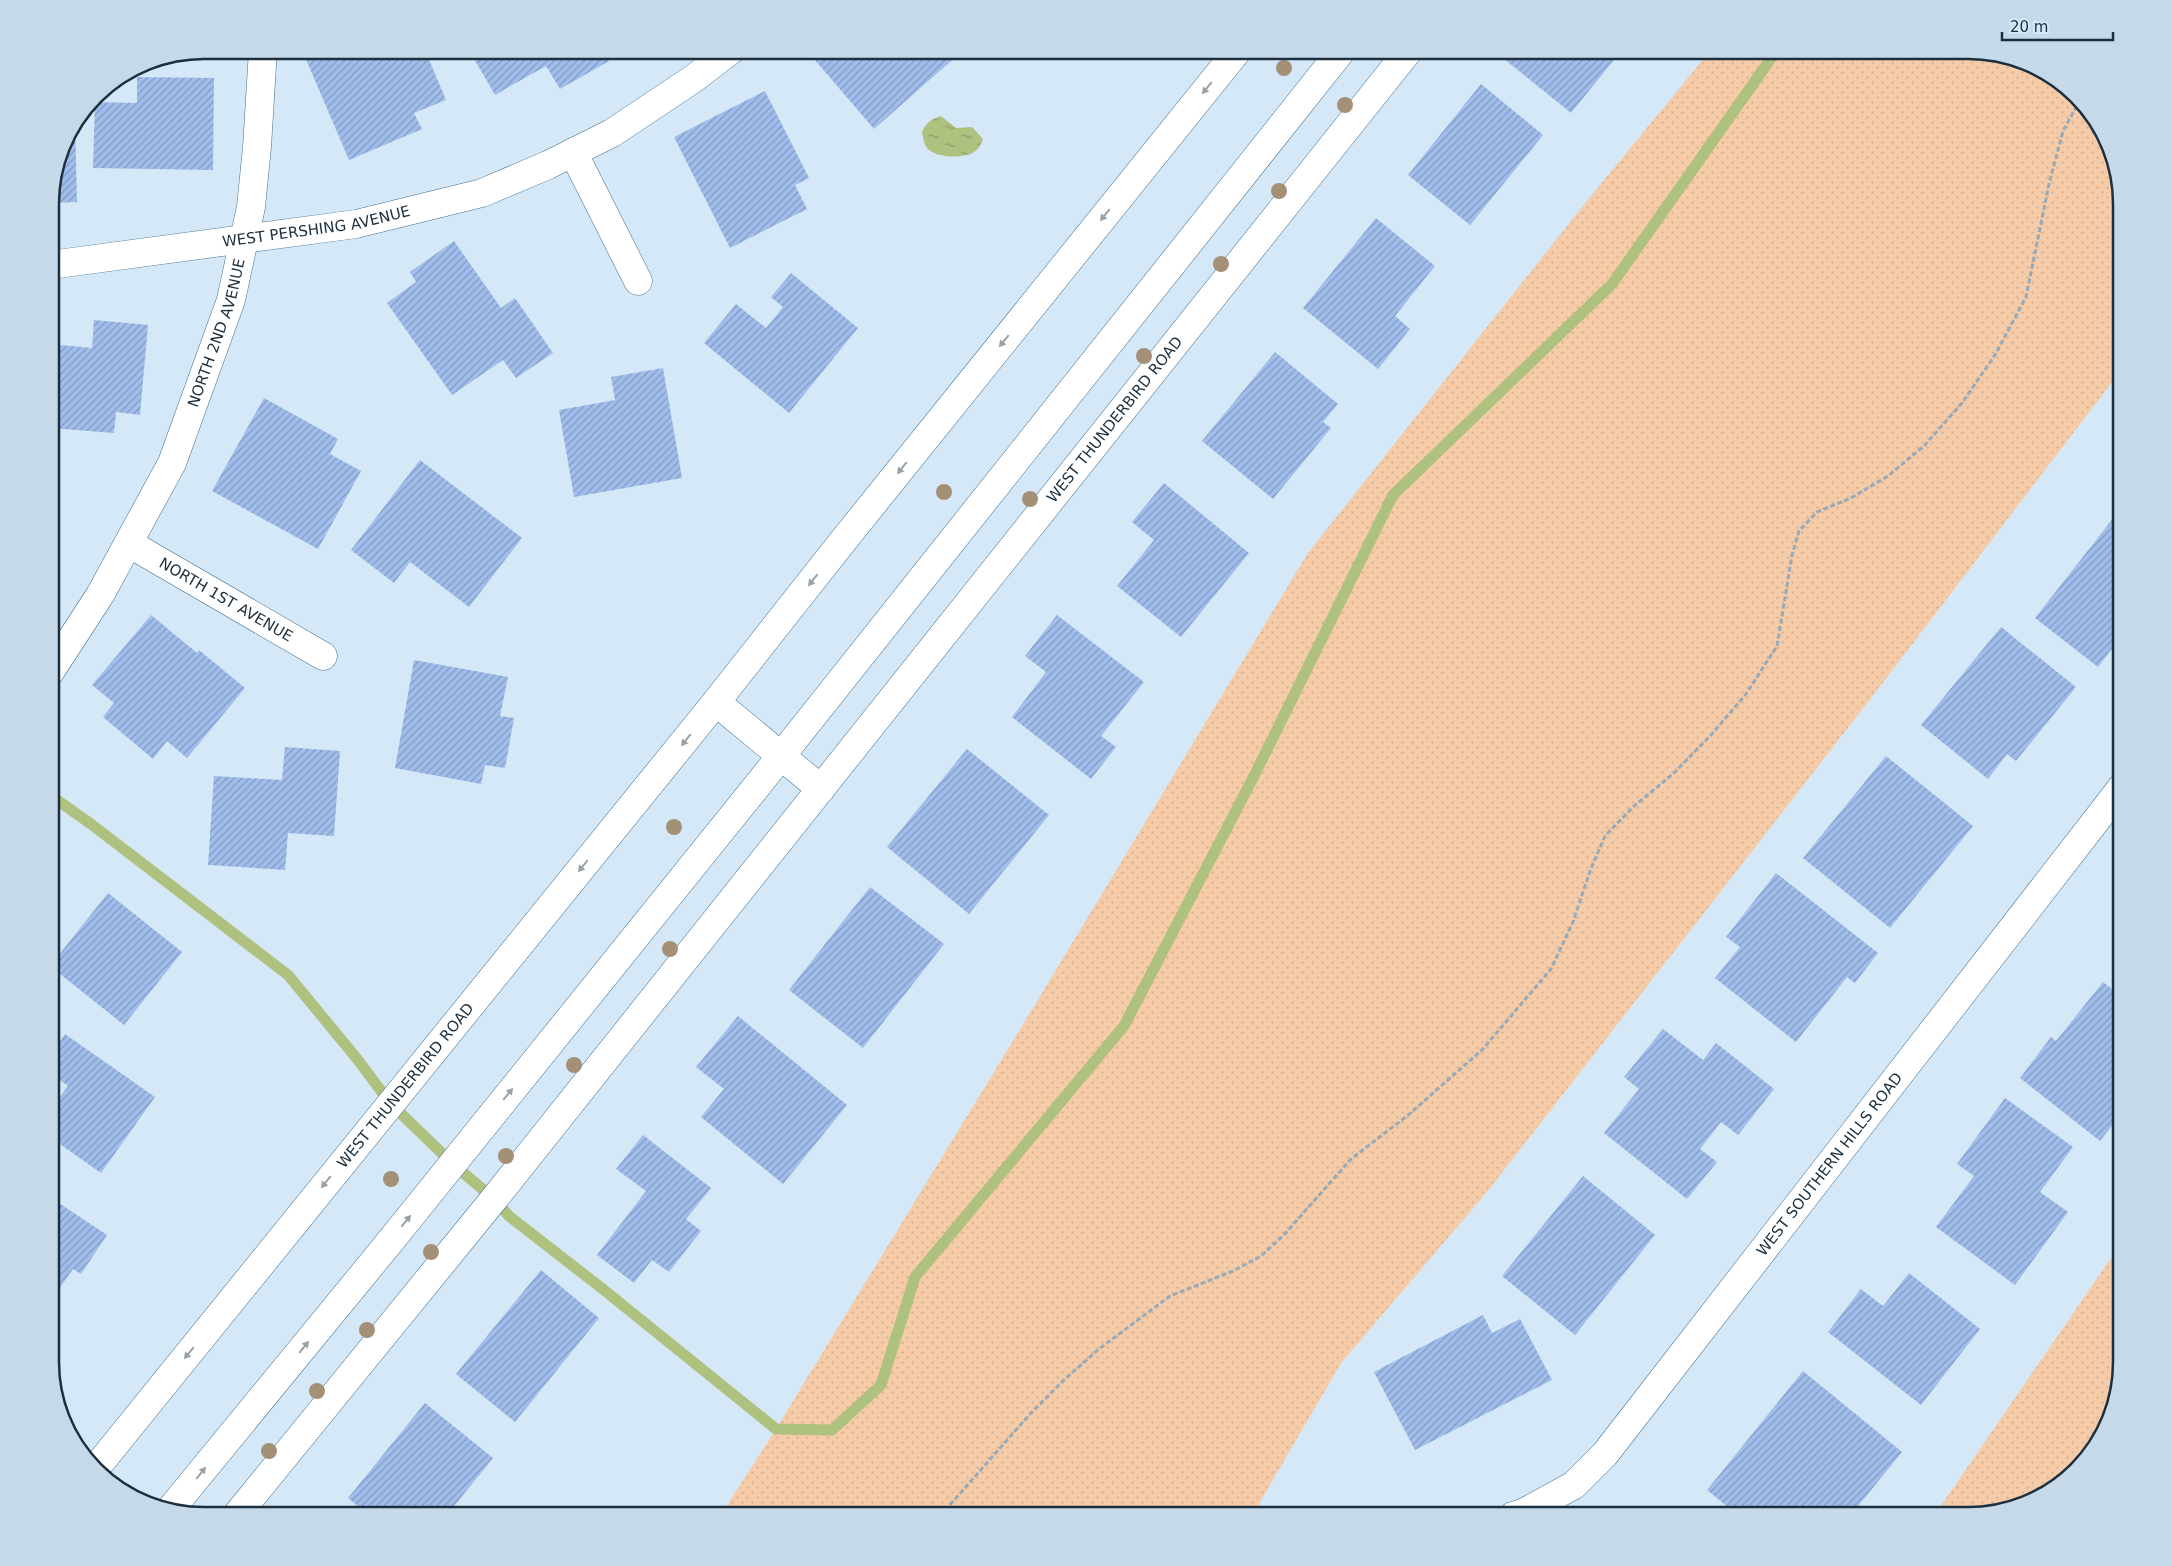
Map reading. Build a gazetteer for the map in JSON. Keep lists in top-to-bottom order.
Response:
{
  "streets": {
    "street": [
      "WEST PERSHING AVENUE",
      "NORTH 2ND AVENUE",
      "WEST THUNDERBIRD ROAD",
      "NORTH 1ST AVENUE",
      "WEST SOUTHERN HILLS ROAD"
    ]
  },
  "crossings": [
    ["WEST PERSHING AVENUE", "NORTH 2ND AVENUE"],
    ["NORTH 2ND AVENUE", "NORTH 1ST AVENUE"]
  ],
  "scale_bar": "20 m"
}
